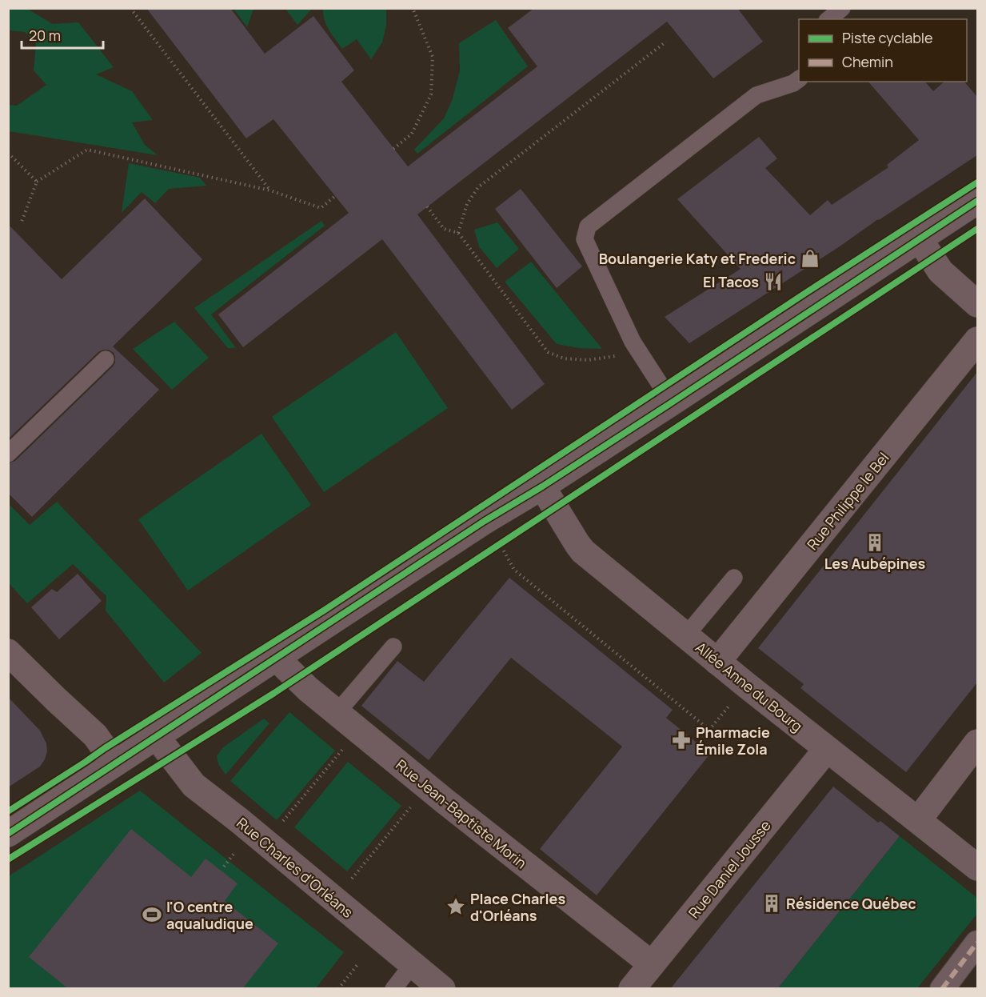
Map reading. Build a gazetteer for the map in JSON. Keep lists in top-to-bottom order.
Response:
{
  "streets": {
    "street": [
      "Rue Philippe le Bel",
      "Allée Anne du Bourg",
      "Rue Jean-Baptiste Morin",
      "Rue Charles d'Orléans",
      "Rue Daniel Jousse"
    ]
  },
  "crossings": [
    ["Rue Philippe le Bel", "Allée Anne du Bourg"],
    ["Allée Anne du Bourg", "Rue Daniel Jousse"],
    ["Rue Jean-Baptiste Morin", "Rue Daniel Jousse"]
  ],
  "places": {
    "shop": ["Boulangerie Katy et Frederic"],
    "restaurant": ["El Tacos"],
    "building": ["Les Aubépines", "Résidence Québec"],
    "pharmacy": ["Pharmacie Émile Zola"],
    "place": ["Place Charles d'Orléans"],
    "sports": ["l'O centre aqualudique"]
  },
  "legend": ["Piste cyclable", "Chemin"],
  "scale_bar": "20 m"
}
